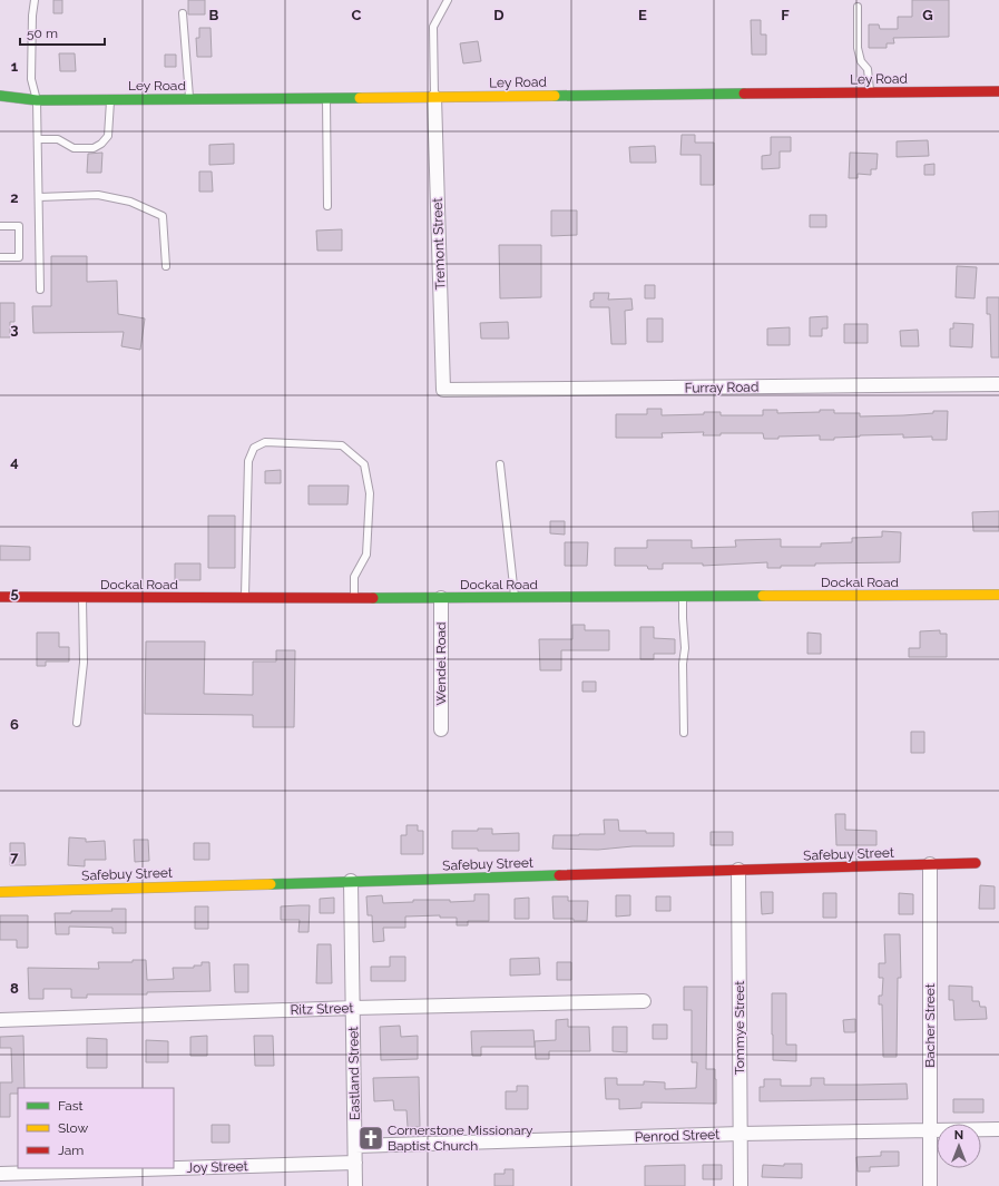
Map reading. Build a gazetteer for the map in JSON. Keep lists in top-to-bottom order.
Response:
{
  "streets": {
    "street": [
      "Ley Road",
      "Tremont Street",
      "Furray Road",
      "Dockal Road",
      "Wendel Road",
      "Safebuy Street",
      "Ritz Street",
      "Bacher Street",
      "Tommye Street",
      "Eastland Street",
      "Penrod Street",
      "Joy Street"
    ]
  },
  "crossings": [
    ["Ley Road", "Tremont Street"],
    ["Tremont Street", "Furray Road"],
    ["Dockal Road", "Wendel Road"],
    ["Safebuy Street", "Bacher Street"],
    ["Safebuy Street", "Tommye Street"],
    ["Safebuy Street", "Eastland Street"],
    ["Ritz Street", "Eastland Street"],
    ["Bacher Street", "Penrod Street"],
    ["Tommye Street", "Penrod Street"],
    ["Eastland Street", "Penrod Street"],
    ["Eastland Street", "Joy Street"]
  ],
  "places": {
    "church": ["Cornerstone Missionary Baptist Church"]
  },
  "legend": ["Fast", "Slow", "Jam"],
  "scale_bar": "50 m",
  "north": "top",
  "grid": {
    "columns": [
      "B",
      "C",
      "D",
      "E",
      "F",
      "G"
    ],
    "rows": [
      "1",
      "2",
      "3",
      "4",
      "5",
      "6",
      "7",
      "8"
    ]
  }
}
